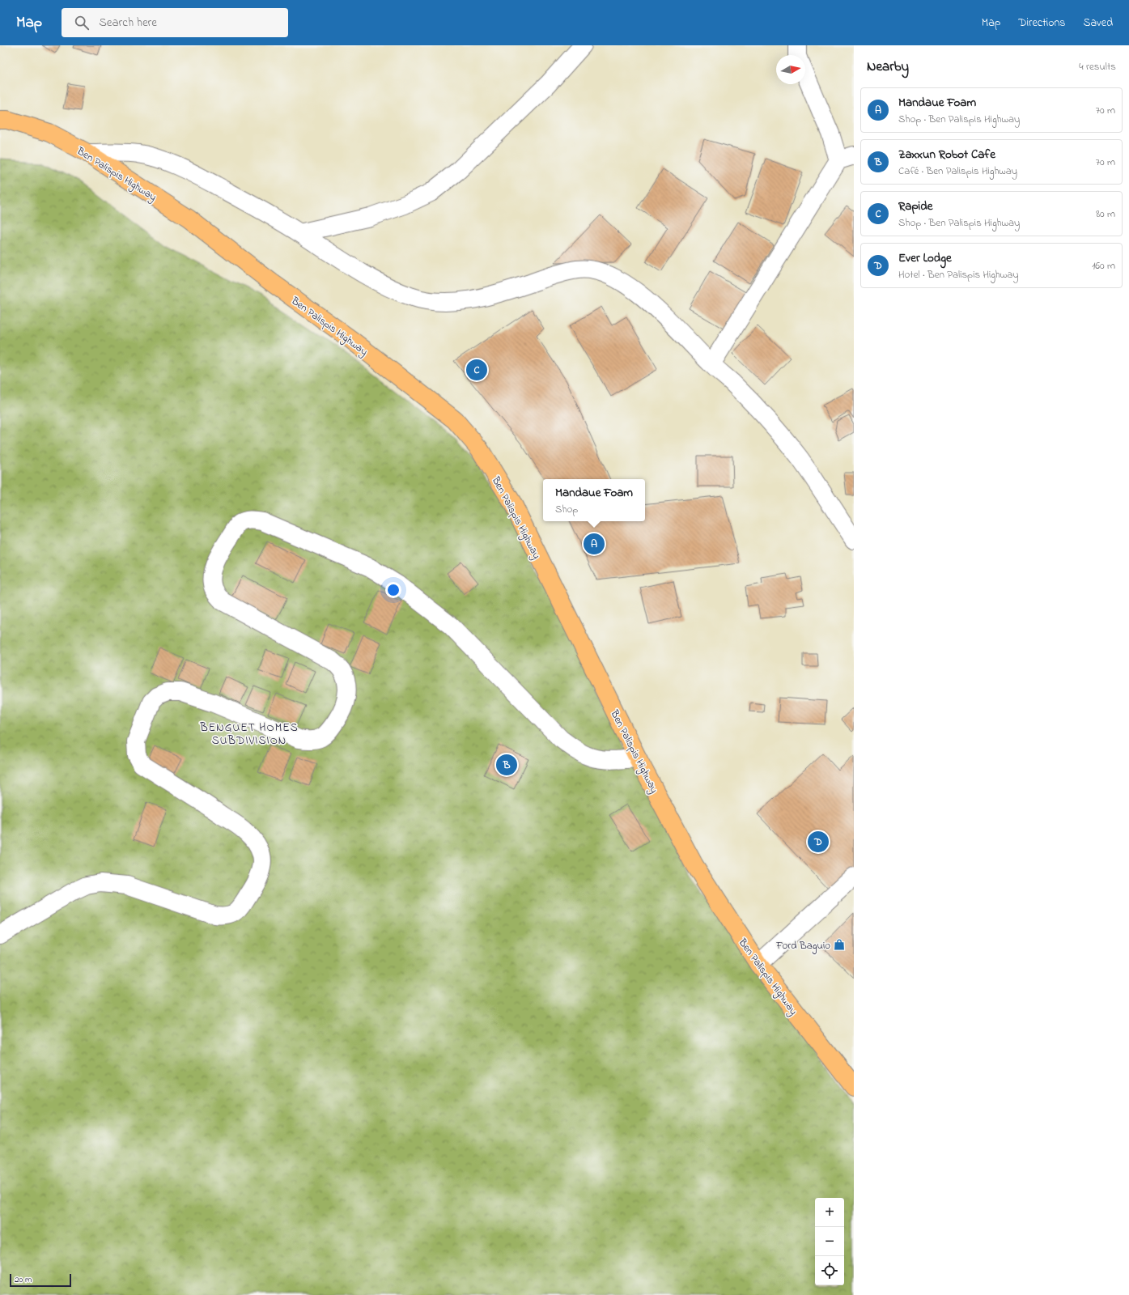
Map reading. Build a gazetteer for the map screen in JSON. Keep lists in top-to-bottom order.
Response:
{
  "streets": {
    "main road": ["Ben Palispis Highway"]
  },
  "districts": ["BENGUET HOMES SUBDIVISION"],
  "places": {
    "shop": ["Ford Baguio"]
  },
  "scale_bar": "20 m",
  "north": "right",
  "page": {
    "header": "Map",
    "search": "Search here",
    "nav": ["Map", "Directions", "Saved"],
    "heading": ["Nearby", "4 results"],
    "list": [
      {
        "mark": "A",
        "name": "Mandaue Foam",
        "note": "Shop · Ben Palispis Highway",
        "value": "70 m"
      },
      {
        "mark": "B",
        "name": "Zaxxun Robot Cafe",
        "note": "Café · Ben Palispis Highway",
        "value": "70 m"
      },
      {
        "mark": "C",
        "name": "Rapide",
        "note": "Shop · Ben Palispis Highway",
        "value": "80 m"
      },
      {
        "mark": "D",
        "name": "Ever Lodge",
        "note": "Hotel · Ben Palispis Highway",
        "value": "160 m"
      }
    ],
    "pins": [
      "C",
      "A",
      "B",
      "D"
    ],
    "popup": ["Mandaue Foam", "Shop"],
    "map_buttons": ["+", "−"],
    "scale": "20 m"
  }
}
